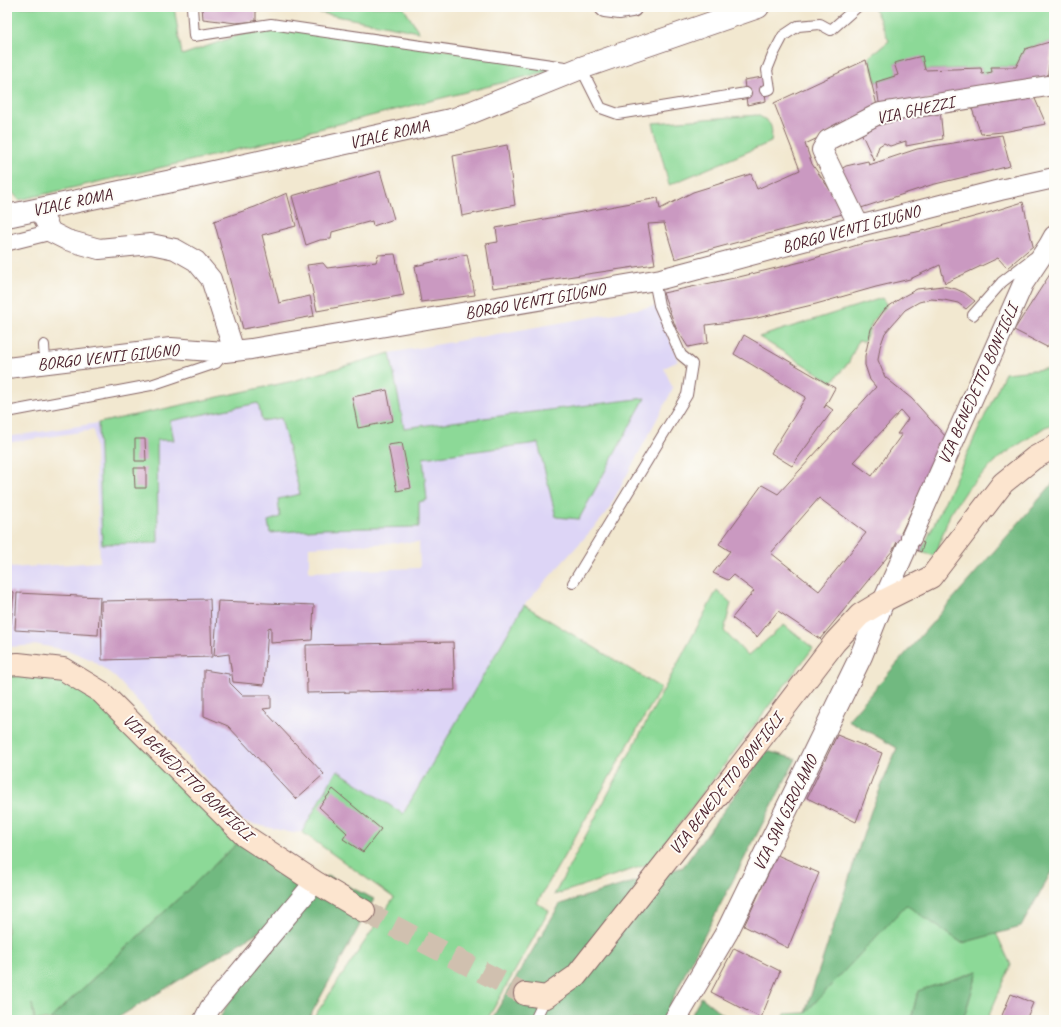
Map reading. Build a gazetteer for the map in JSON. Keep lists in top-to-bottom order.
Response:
{
  "streets": {
    "main road": ["VIA BENEDETTO BONFIGLI"],
    "street": [
      "VIA GHEZZI",
      "VIALE ROMA",
      "BORGO VENTI GIUGNO",
      "VIA SAN GIROLAMO"
    ]
  },
  "crossings": [
    ["VIA GHEZZI", "BORGO VENTI GIUGNO"],
    ["VIA BENEDETTO BONFIGLI", "VIA SAN GIROLAMO"]
  ]
}
